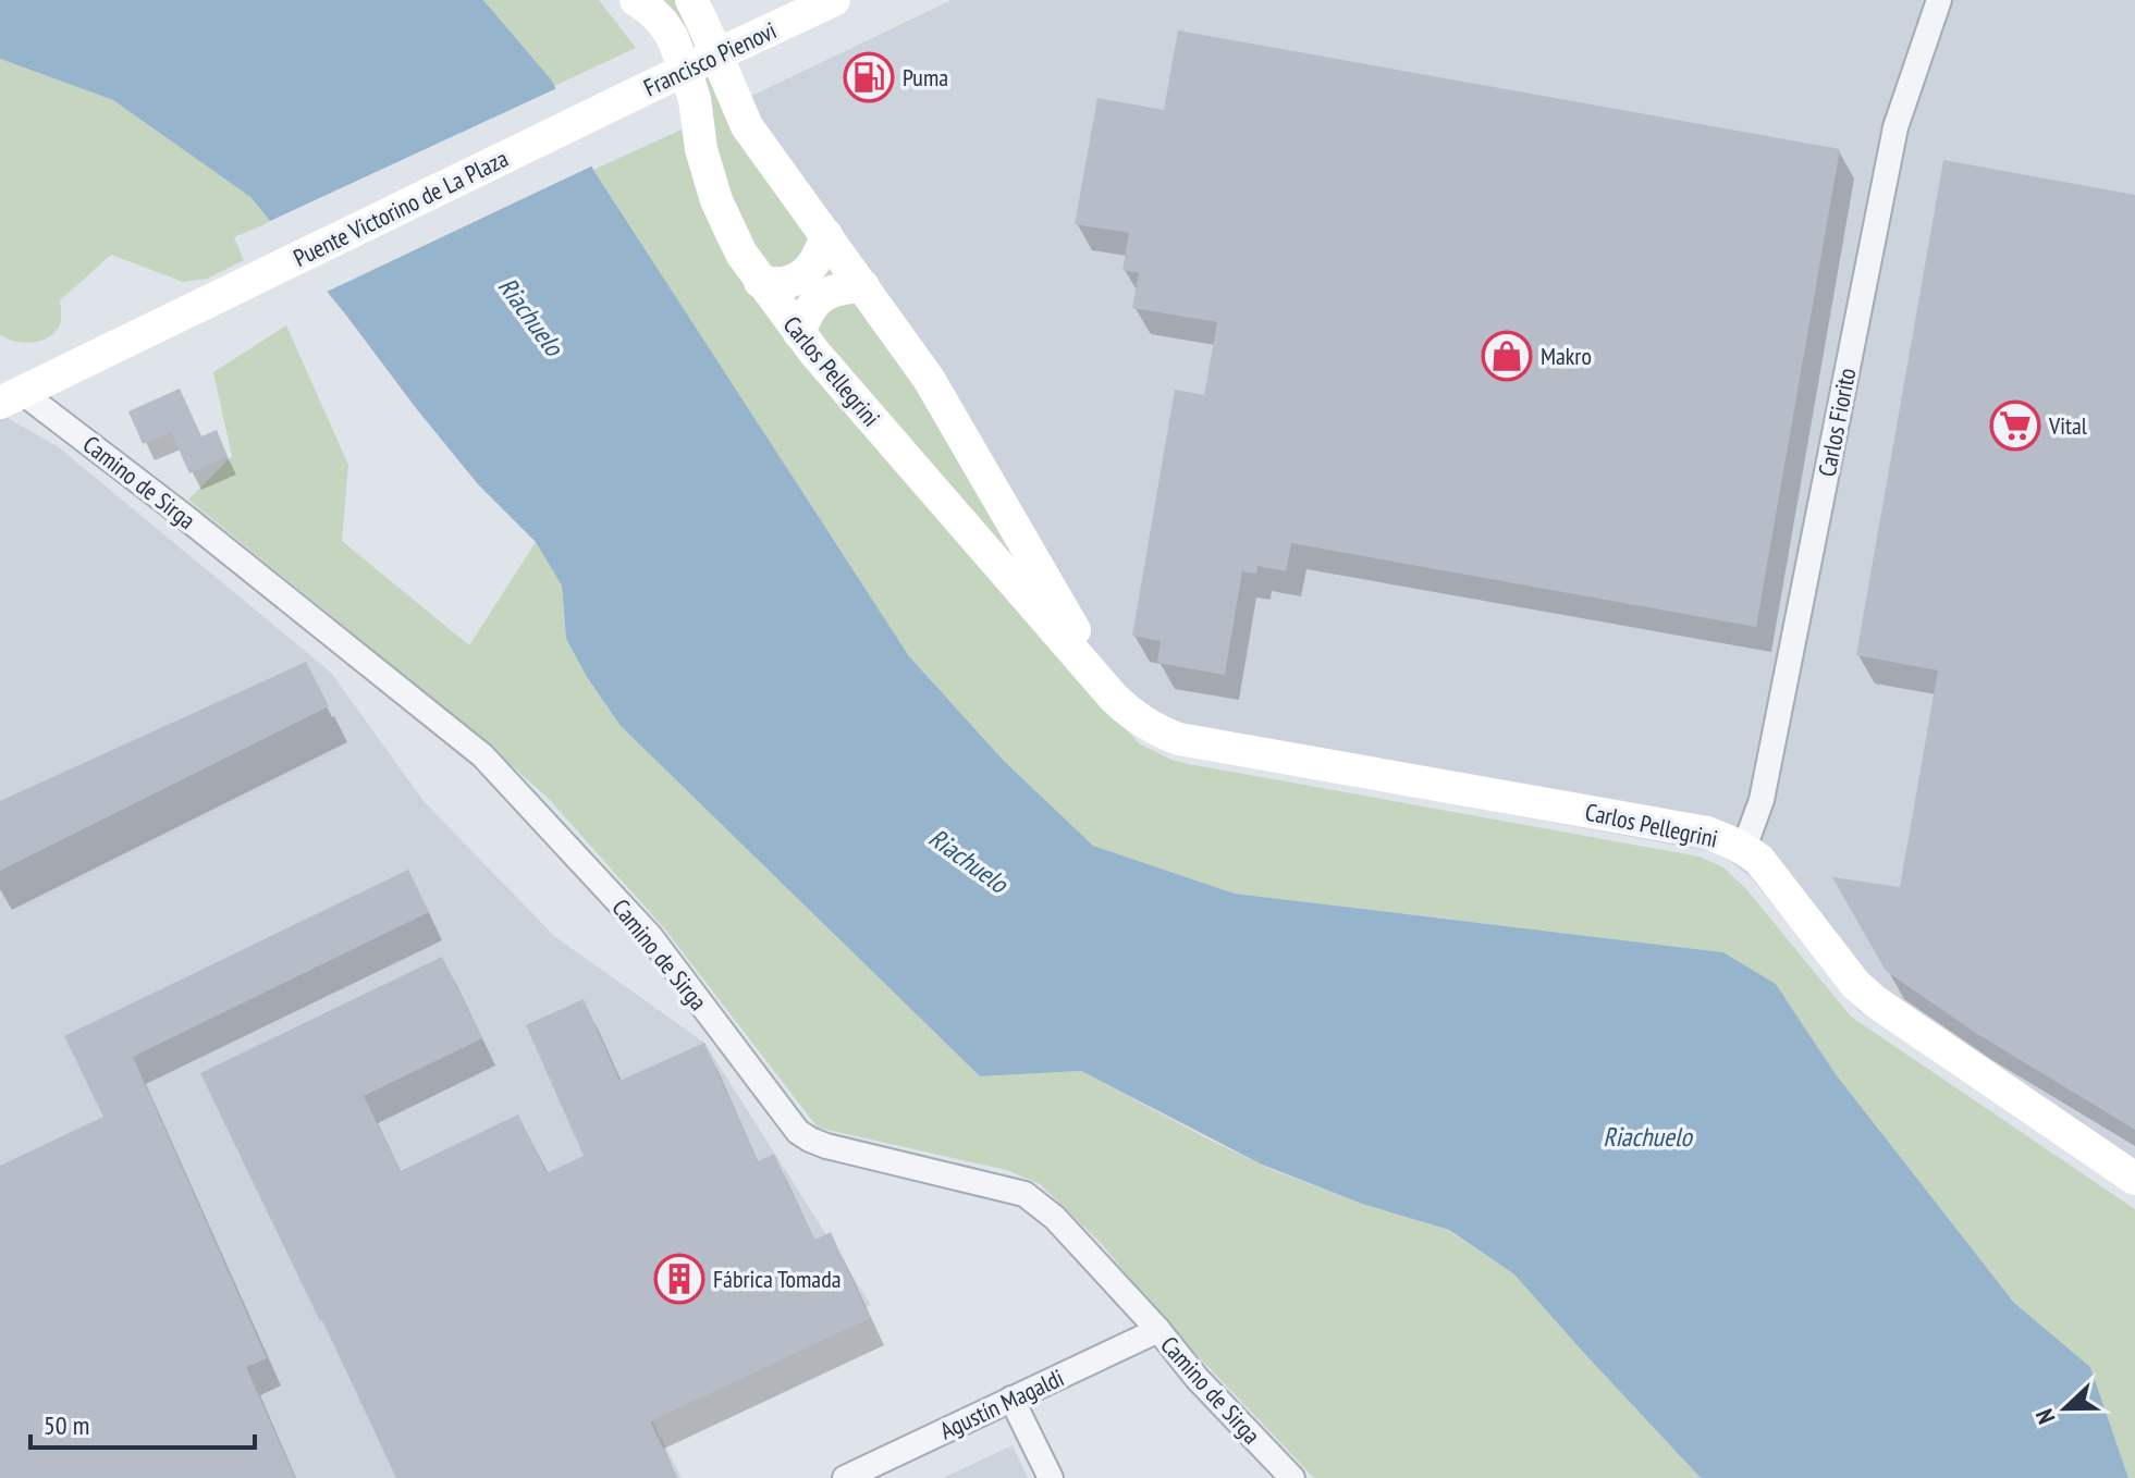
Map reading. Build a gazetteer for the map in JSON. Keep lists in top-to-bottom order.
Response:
{
  "streets": {
    "street": [
      "Francisco Pienovi",
      "Puente Victorino de La Plaza",
      "Carlos Pellegrini",
      "Carlos Fiorito",
      "Camino de Sirga",
      "Agustín Magaldi"
    ]
  },
  "crossings": [
    ["Francisco Pienovi", "Puente Victorino de La Plaza"],
    ["Francisco Pienovi", "Carlos Pellegrini"],
    ["Puente Victorino de La Plaza", "Camino de Sirga"],
    ["Carlos Pellegrini", "Carlos Fiorito"],
    ["Camino de Sirga", "Agustín Magaldi"]
  ],
  "water": ["Riachuelo"],
  "places": {
    "fuel station": ["Puma"],
    "shop": ["Makro"],
    "supermarket": ["Vital"],
    "building": ["Fábrica Tomada"]
  },
  "scale_bar": "50 m",
  "north": "left"
}
